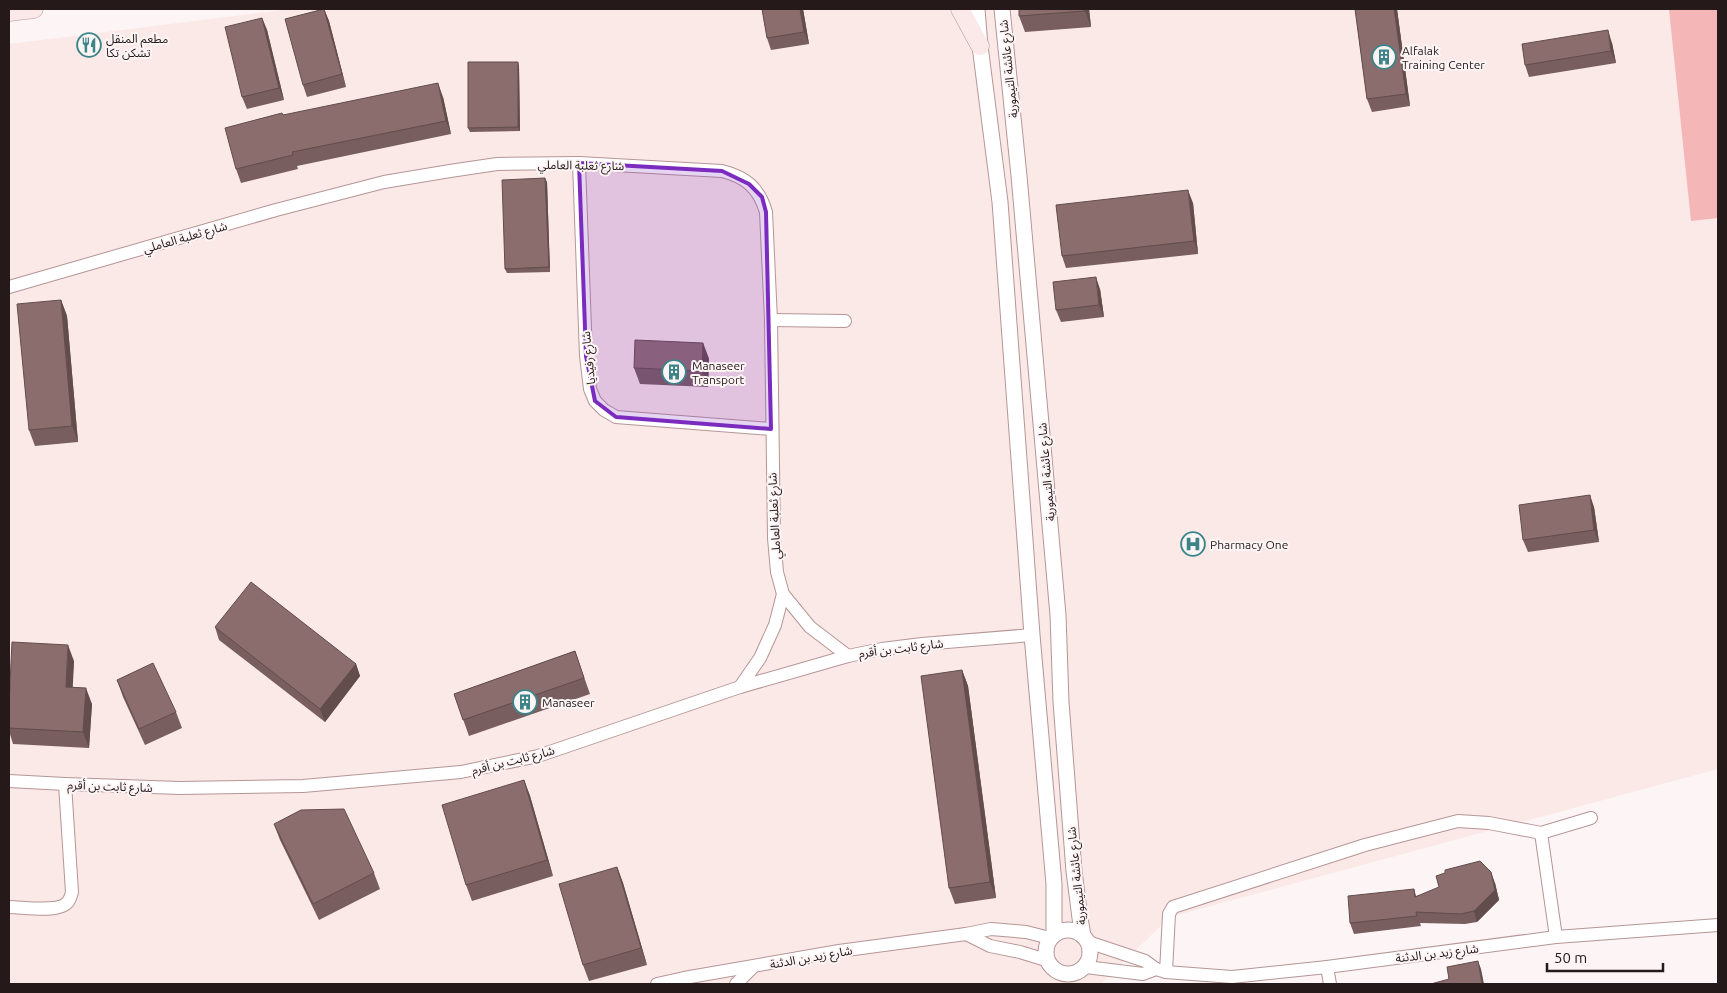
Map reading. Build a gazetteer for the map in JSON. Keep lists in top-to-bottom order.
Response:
{
  "streets": {
    "street": [
      "شارع عائشة التيمورية",
      "شارع ثعلبة العاملي",
      "شارع رفيديا",
      "شارع ثابت بن أقرم",
      "شارع زيد بن الدثنة"
    ]
  },
  "crossings": [
    ["شارع عائشة التيمورية", "شارع ثابت بن أقرم"],
    ["شارع عائشة التيمورية", "شارع زيد بن الدثنة"],
    ["شارع ثعلبة العاملي", "شارع رفيديا"],
    ["شارع ثعلبة العاملي", "شارع ثابت بن أقرم"]
  ],
  "places": {
    "restaurant": ["مطعم المنقل تشكن تكا"],
    "building": ["Alfalak Training Center", "Manaseer Transport", "Manaseer"],
    "hospital": ["Pharmacy One"]
  },
  "scale_bar": "50 m"
}
